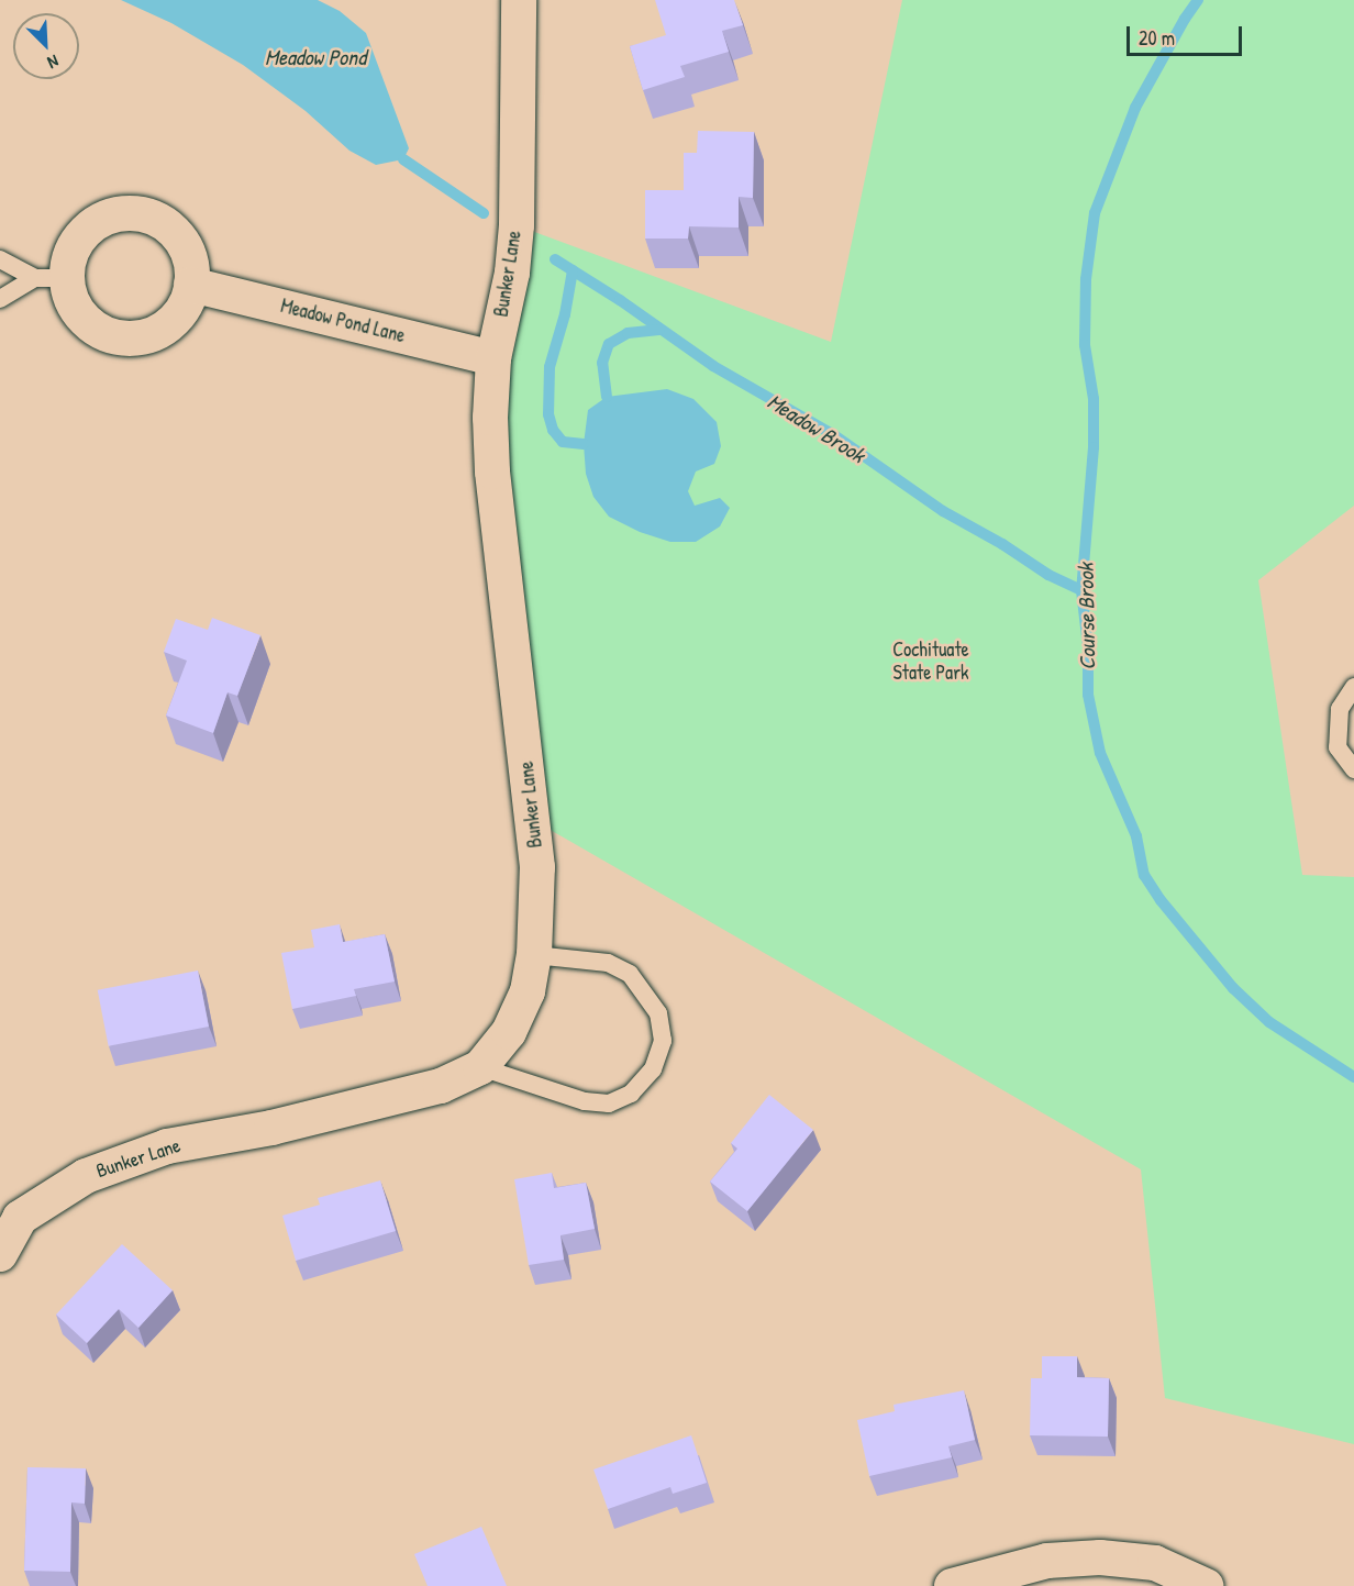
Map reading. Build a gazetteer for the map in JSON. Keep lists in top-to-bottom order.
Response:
{
  "streets": {
    "street": ["Bunker Lane", "Meadow Pond Lane"]
  },
  "crossings": [
    ["Bunker Lane", "Meadow Pond Lane"]
  ],
  "water": ["Meadow Pond", "Meadow Brook", "Course Brook"],
  "parks": ["Cochituate State Park"],
  "scale_bar": "20 m",
  "north": "bottom right"
}
